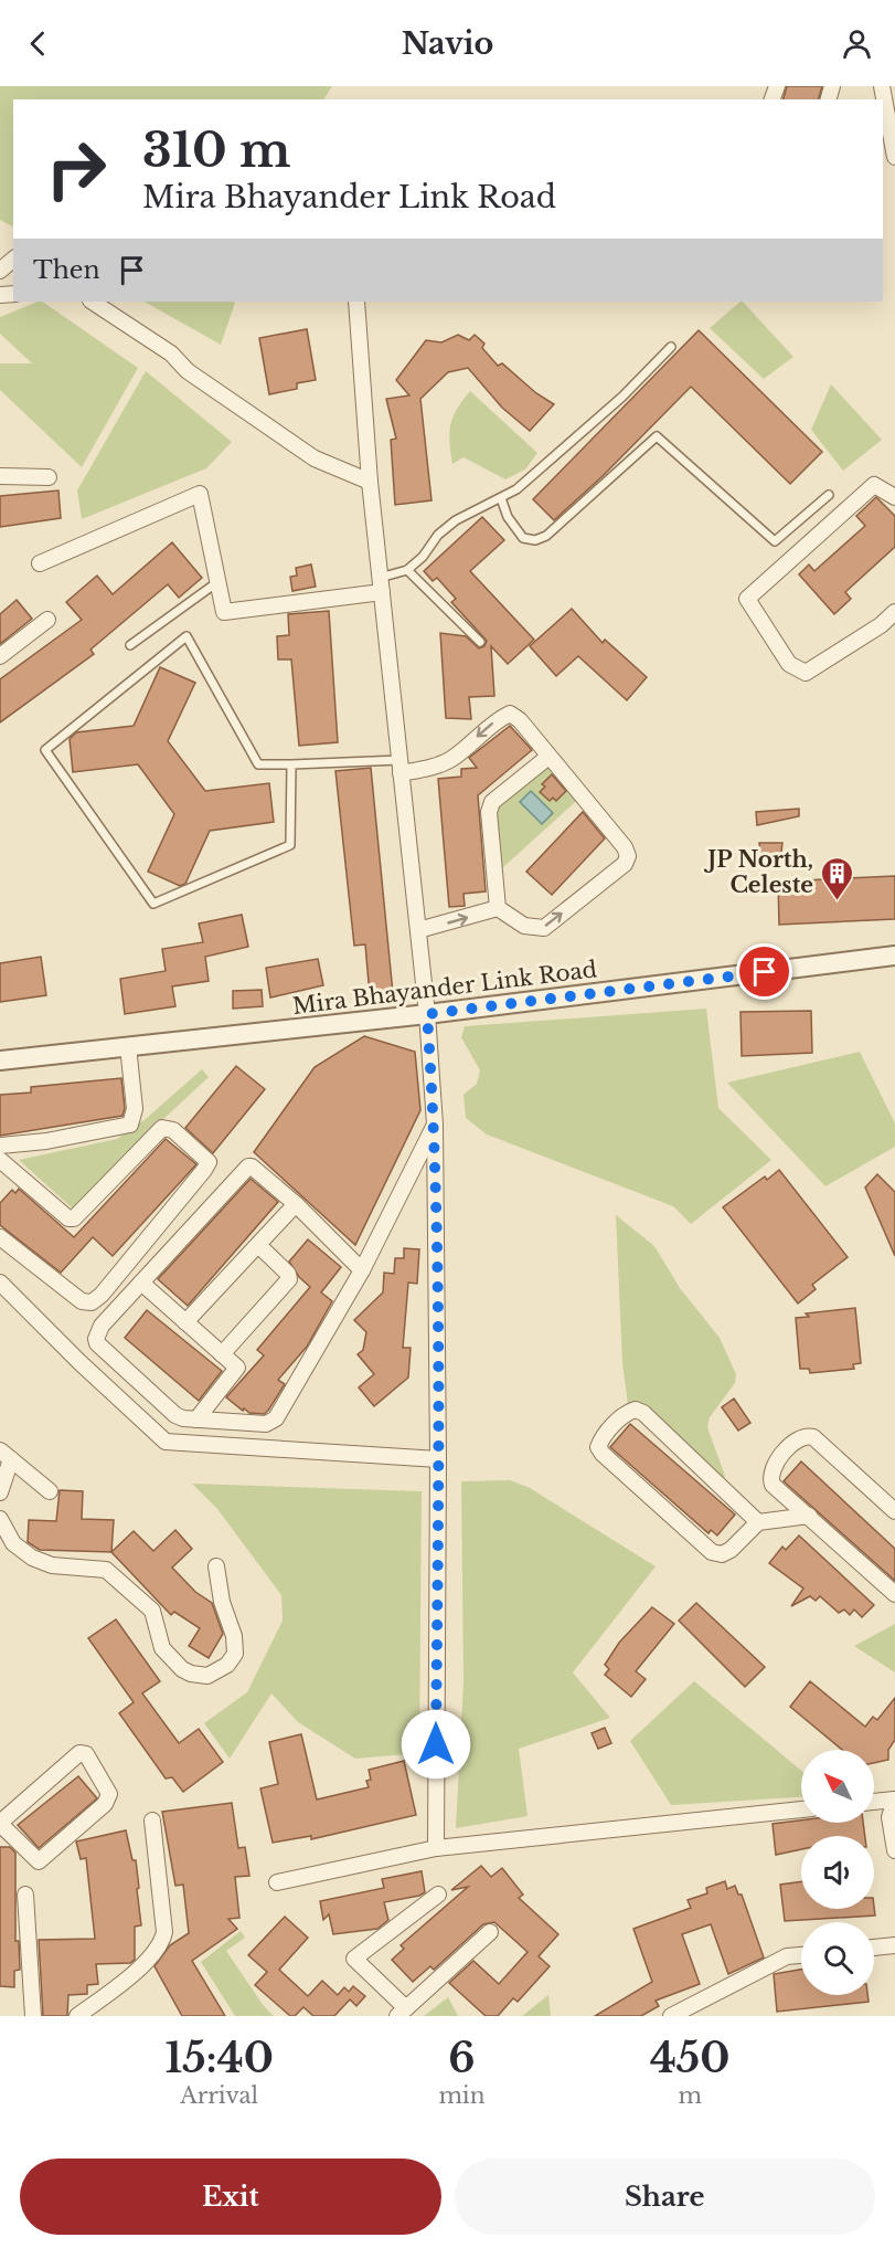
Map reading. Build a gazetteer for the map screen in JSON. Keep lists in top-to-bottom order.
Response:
{
  "streets": {
    "street": ["Mira Bhayander Link Road"]
  },
  "places": {
    "building": ["JP North, Celeste"]
  },
  "north": "top left",
  "page": {
    "header": "Navio",
    "turn": ["310 m", "Mira Bhayander Link Road"],
    "then": "Then",
    "eta": [
      "15:40",
      "Arrival",
      "6",
      "min",
      "450",
      "m"
    ],
    "buttons": ["Exit", "Share"]
  }
}
